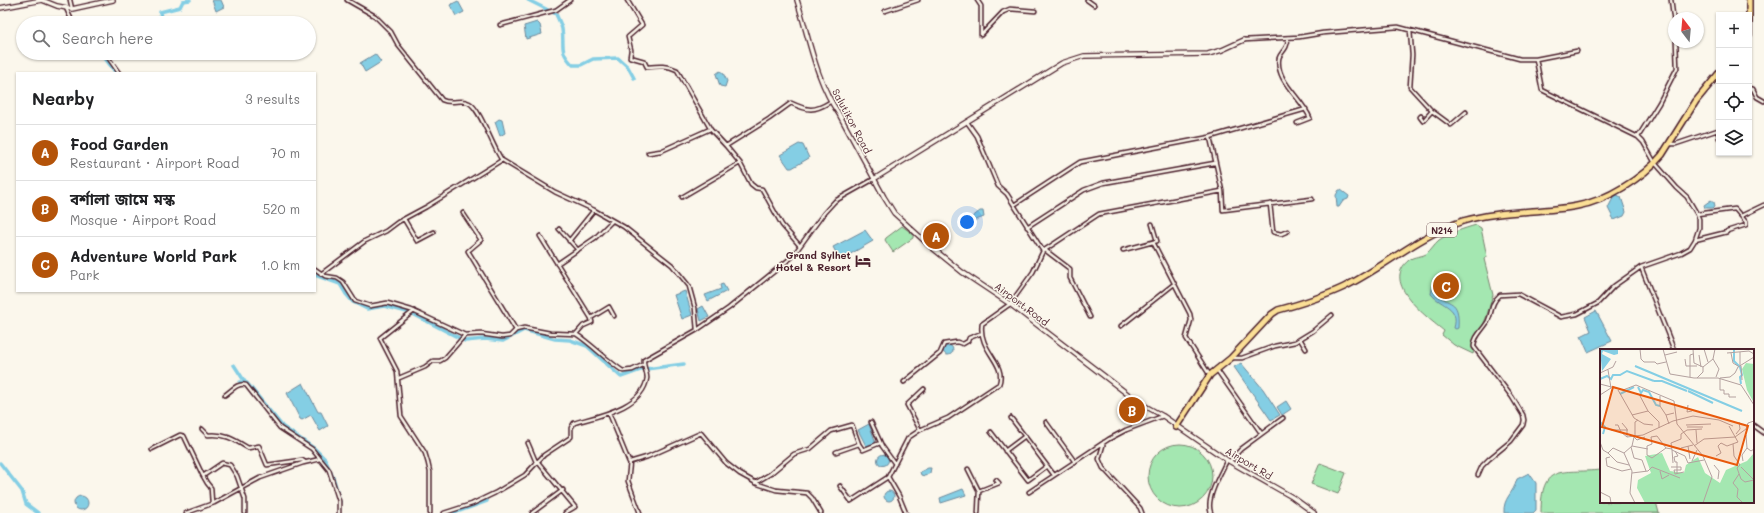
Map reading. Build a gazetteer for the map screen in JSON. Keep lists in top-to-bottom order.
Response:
{
  "streets": {
    "highway": ["N214"],
    "main road": ["Salutikor Road", "Airport Road", "Airport Rd"]
  },
  "crossings": [
    ["Salutikor Road", "Airport Road"],
    ["N214", "Airport Road"],
    ["N214", "Airport Rd"],
    ["Airport Road", "Airport Rd"]
  ],
  "places": {
    "hotel": ["Grand Sylhet Hotel & Resort"]
  },
  "north": "top",
  "page": {
    "map_buttons": ["+", "−"],
    "search": "Search here",
    "heading": ["Nearby", "3 results"],
    "list": [
      {
        "mark": "A",
        "name": "Food Garden",
        "note": "Restaurant · Airport Road",
        "value": "70 m"
      },
      {
        "mark": "B",
        "name": "বর্শালা জামে মস্ক",
        "note": "Mosque · Airport Road",
        "value": "520 m"
      },
      {
        "mark": "C",
        "name": "Adventure World Park",
        "note": "Park",
        "value": "1.0 km"
      }
    ],
    "pins": ["A", "C", "B"]
  }
}
